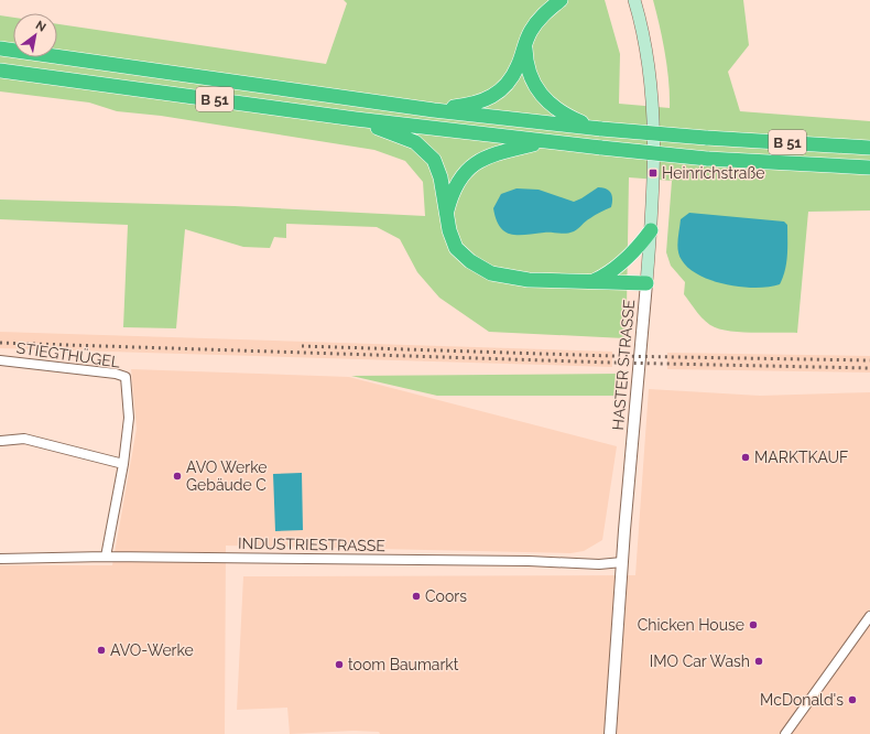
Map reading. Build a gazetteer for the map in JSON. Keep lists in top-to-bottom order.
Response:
{
  "streets": {
    "highway": ["B 51"],
    "main road": ["HASTER STRASSE"],
    "street": ["STIEGTHÜGEL", "INDUSTRIESTRASSE"]
  },
  "crossings": [
    ["STIEGTHÜGEL", "INDUSTRIESTRASSE"],
    ["HASTER STRASSE", "INDUSTRIESTRASSE"]
  ],
  "places": {
    "transit": ["Heinrichstraße"],
    "other": [
      "MARKTKAUF",
      "AVO Werke Gebäude C",
      "Coors",
      "Chicken House",
      "AVO-Werke",
      "IMO Car Wash",
      "toom Baumarkt",
      "McDonald's"
    ]
  },
  "north": "top right"
}
